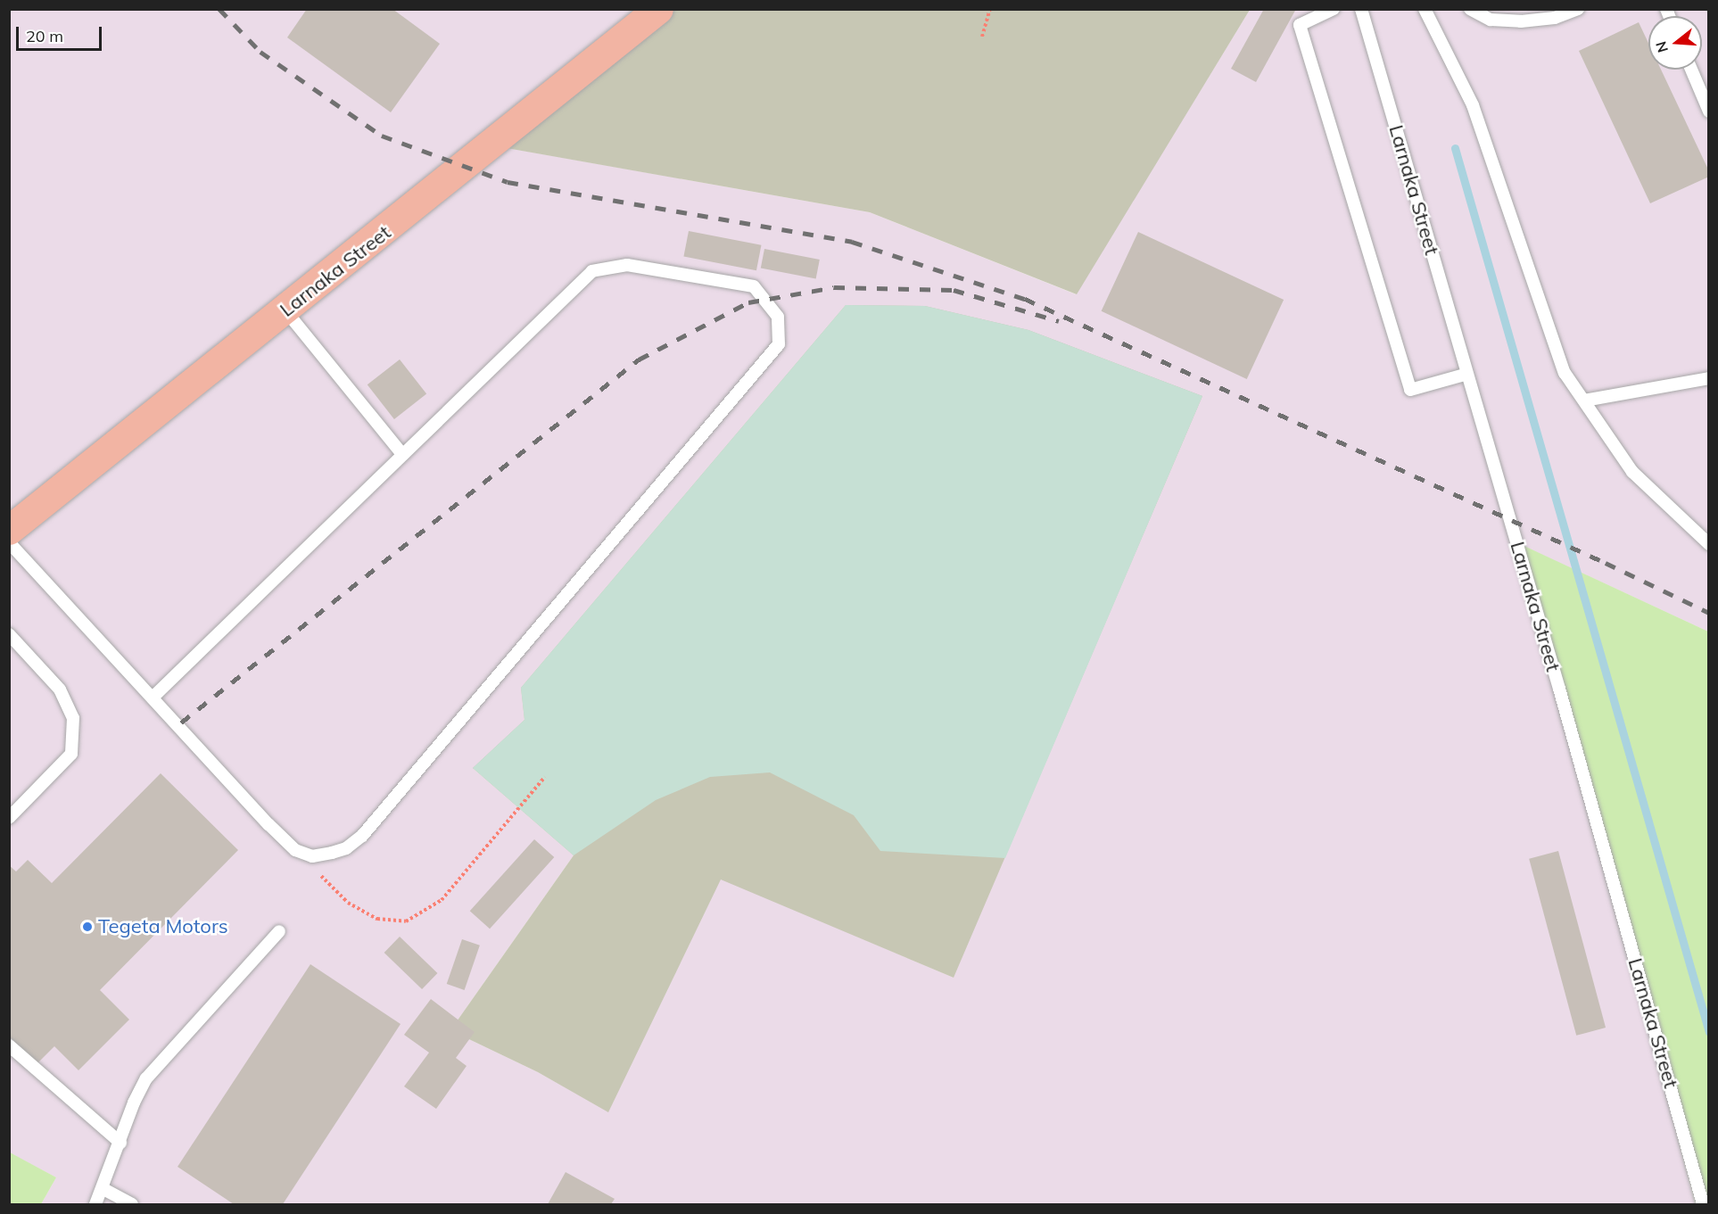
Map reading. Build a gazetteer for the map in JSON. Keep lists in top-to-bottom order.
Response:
{
  "streets": {
    "highway": ["Larnaka Street"]
  },
  "places": ["Tegeta Motors"],
  "scale_bar": "20 m",
  "north": "left"
}
